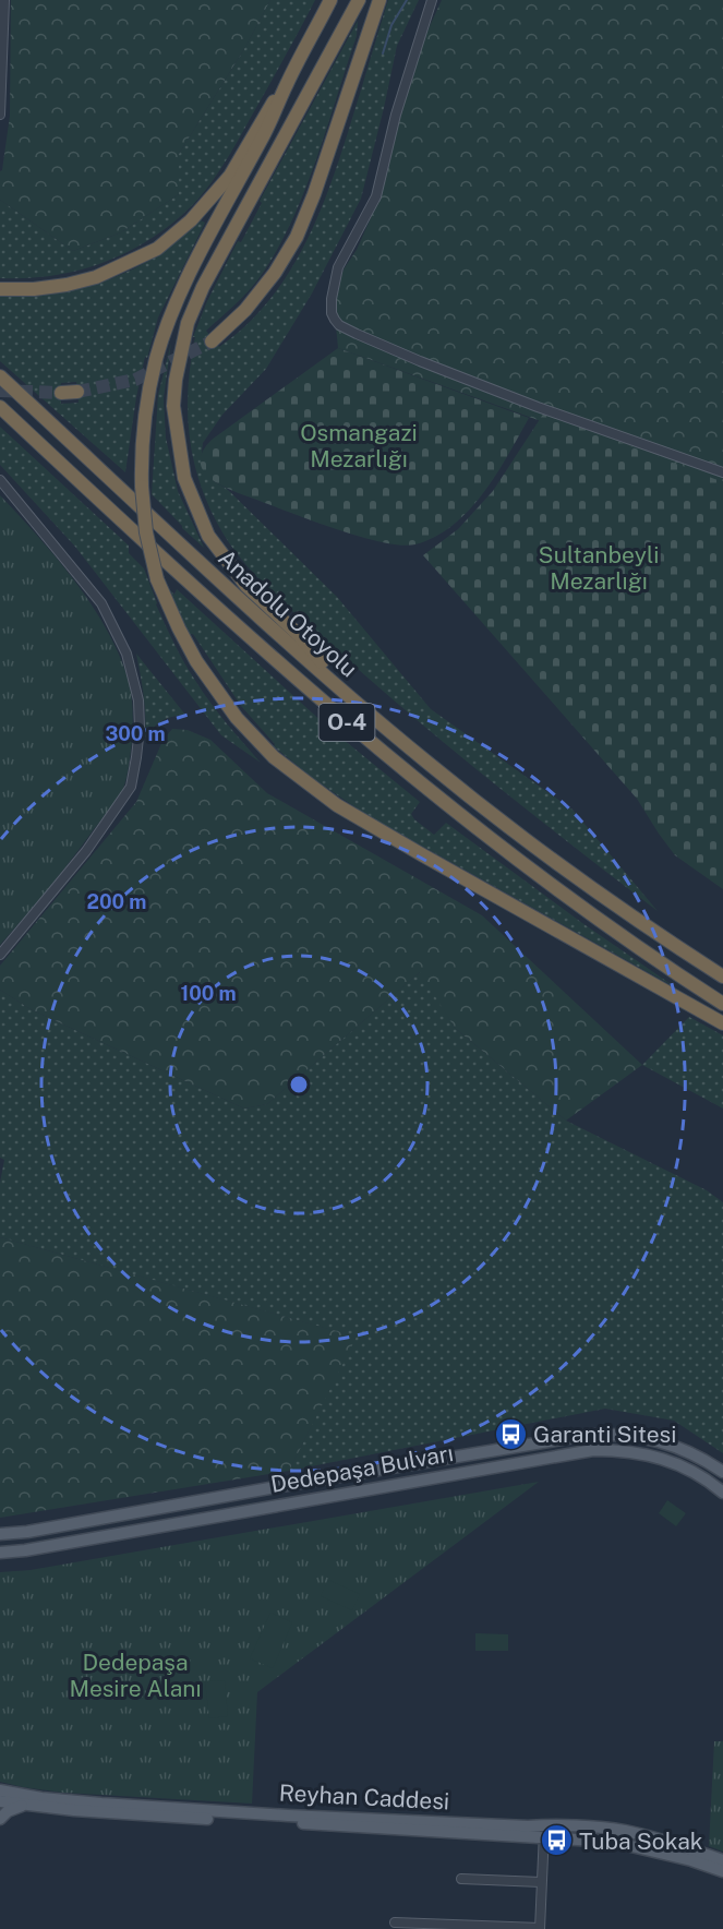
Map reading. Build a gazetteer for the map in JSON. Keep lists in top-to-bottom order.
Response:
{
  "streets": {
    "highway": ["Anadolu Otoyolu", "O-4"],
    "main road": ["Dedepaşa Bulvarı", "Reyhan Caddesi"]
  },
  "parks": ["Osmangazi Mezarlığı", "Sultanbeyli Mezarlığı", "Dedepaşa Mesire Alanı"],
  "places": {
    "bus stop": ["Garanti Sitesi", "Tuba Sokak"]
  },
  "rings": ["300 m", "200 m", "100 m"]
}
